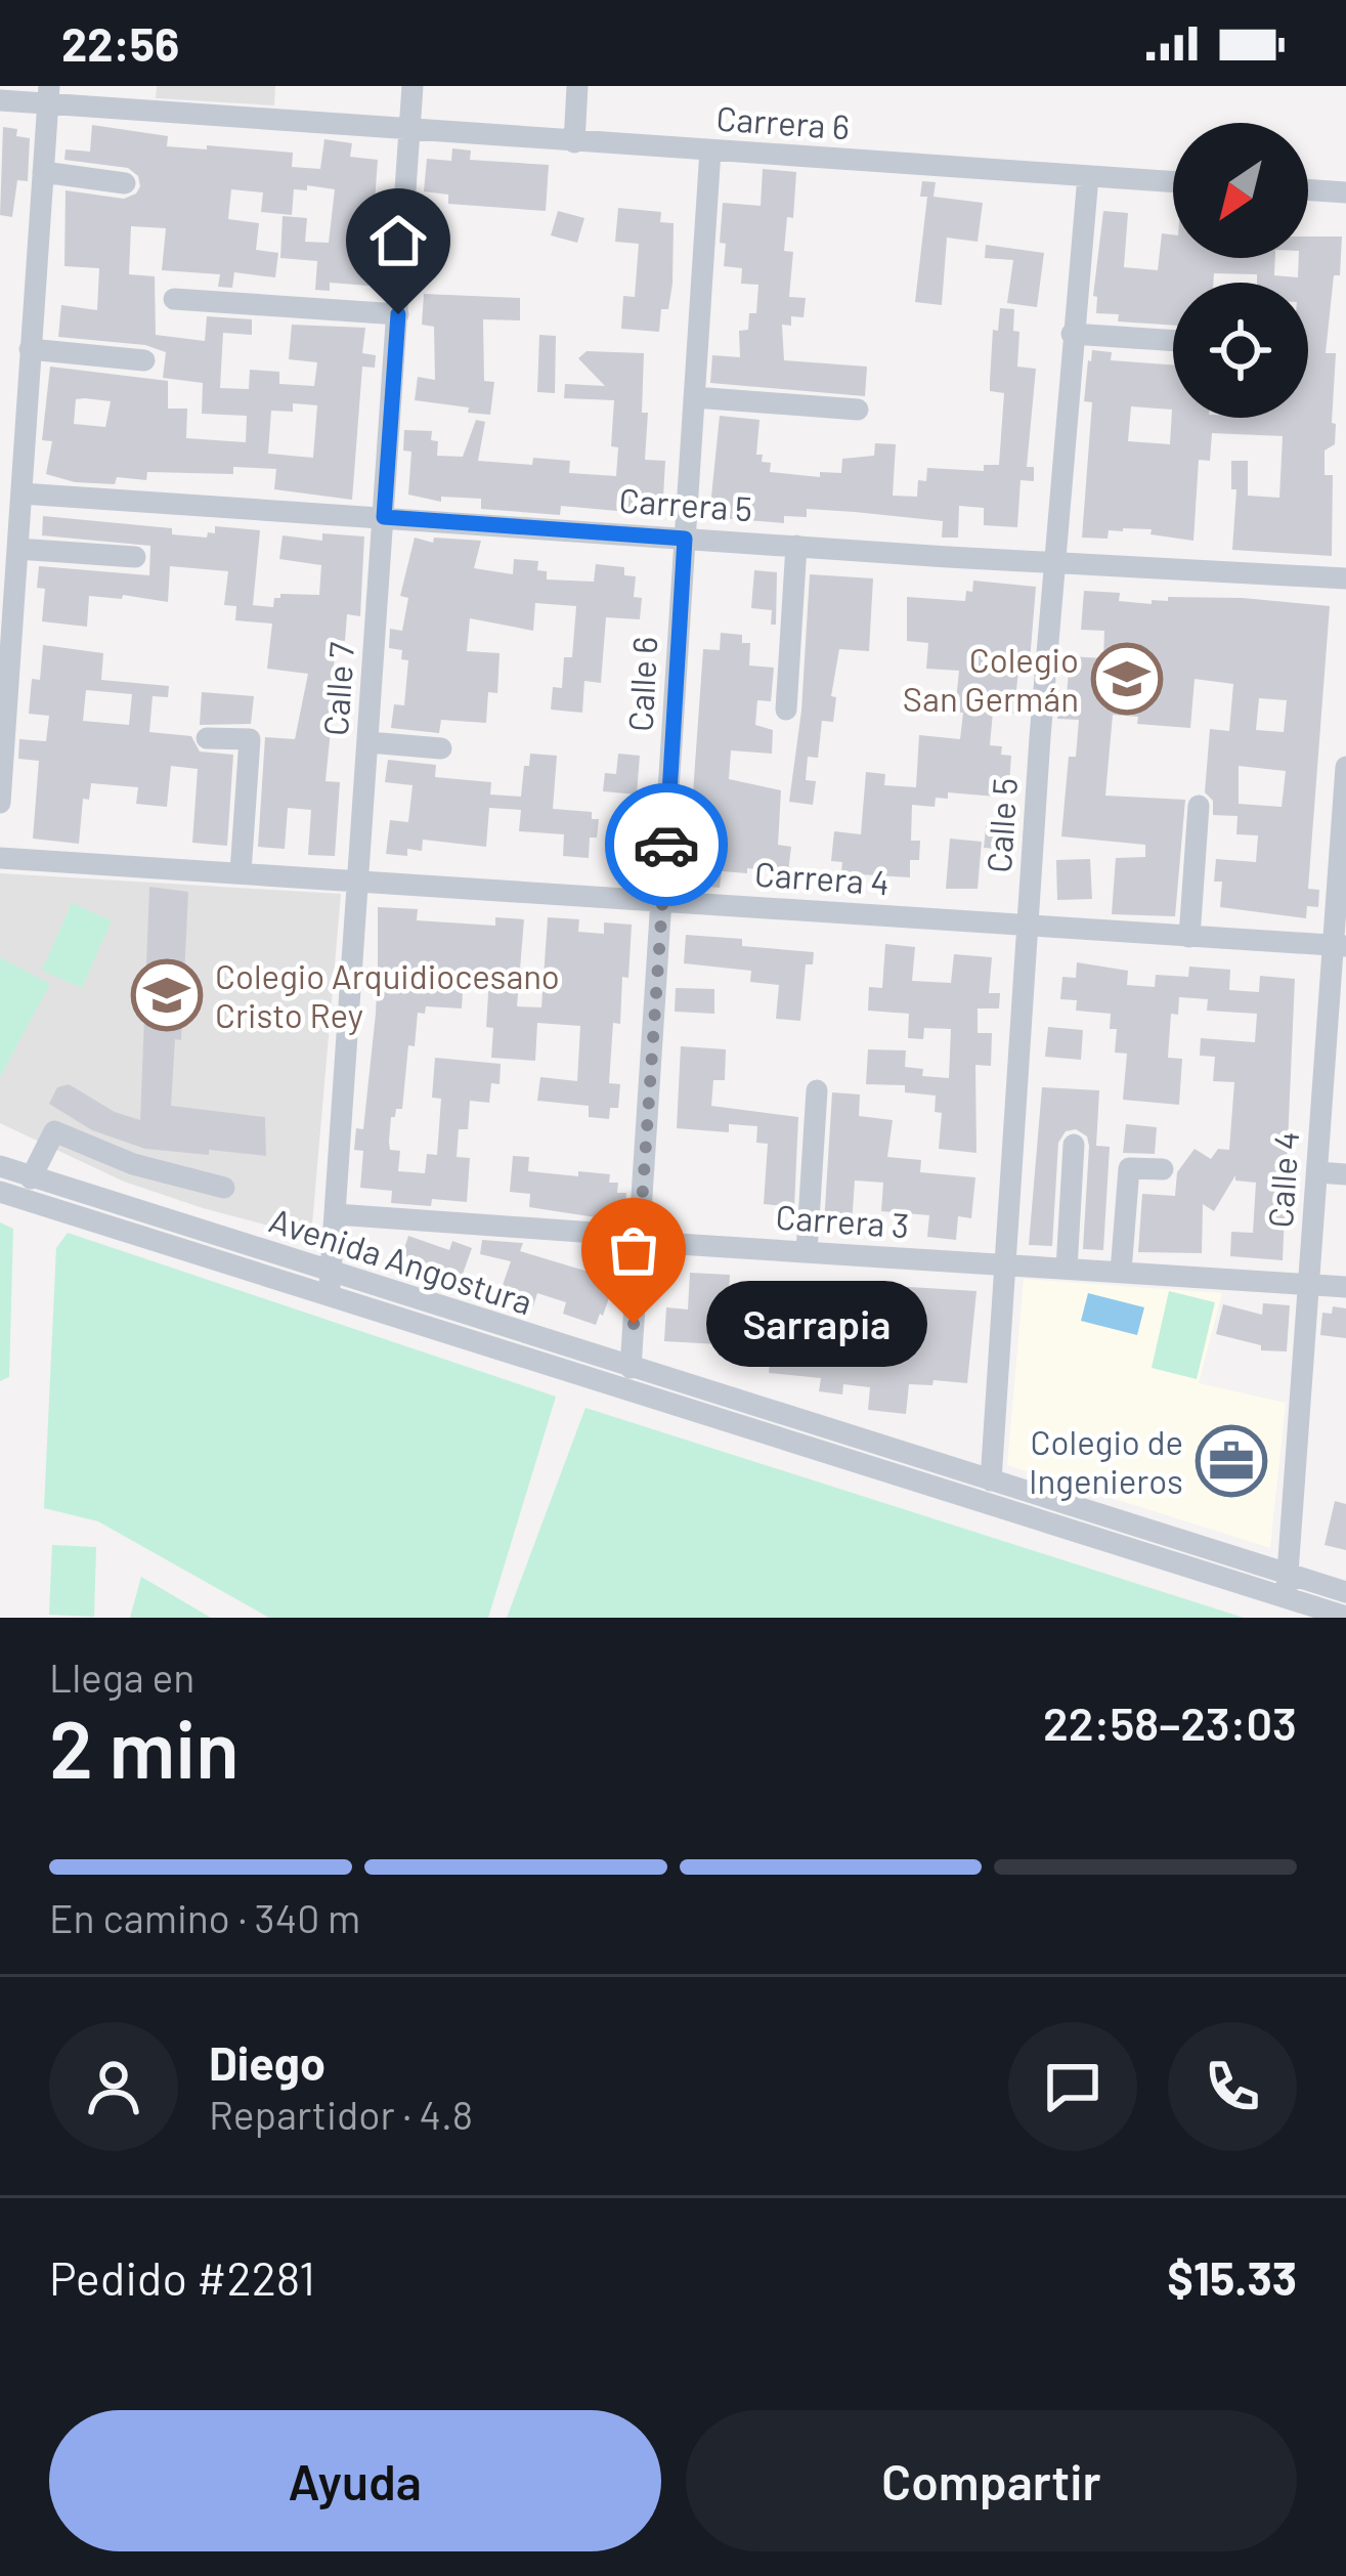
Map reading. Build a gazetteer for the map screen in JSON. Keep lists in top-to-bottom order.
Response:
{
  "streets": {
    "street": [
      "Carrera 6",
      "Carrera 5",
      "Calle 6",
      "Calle 7",
      "Calle 5",
      "Carrera 4",
      "Calle 4",
      "Carrera 3",
      "Avenida Angostura"
    ]
  },
  "crossings": [
    ["Carrera 6", "Calle 6"],
    ["Carrera 6", "Calle 7"],
    ["Carrera 6", "Calle 5"],
    ["Carrera 5", "Calle 6"],
    ["Carrera 5", "Calle 7"],
    ["Carrera 5", "Calle 5"],
    ["Calle 6", "Carrera 4"],
    ["Calle 6", "Carrera 3"],
    ["Calle 6", "Avenida Angostura"],
    ["Calle 7", "Carrera 4"],
    ["Calle 7", "Carrera 3"],
    ["Calle 7", "Avenida Angostura"],
    ["Calle 5", "Carrera 4"],
    ["Calle 5", "Carrera 3"],
    ["Calle 5", "Avenida Angostura"],
    ["Carrera 4", "Calle 4"],
    ["Calle 4", "Carrera 3"],
    ["Calle 4", "Avenida Angostura"]
  ],
  "places": {
    "school or university": ["Colegio San Germán", "Colegio Arquidiocesano Cristo Rey"],
    "other": ["Sarrapia"],
    "office": ["Colegio de Ingenieros"]
  },
  "north": "bottom left",
  "page": {
    "status": "22:56",
    "bubble": "Sarrapia",
    "heading": ["2 min", "Llega en", "22:58–23:03"],
    "panel": [
      "Diego",
      "Repartidor · 4.8",
      "Pedido #2281",
      "$15.33"
    ],
    "bar": "En camino · 340 m",
    "buttons": ["Ayuda", "Compartir"]
  }
}
